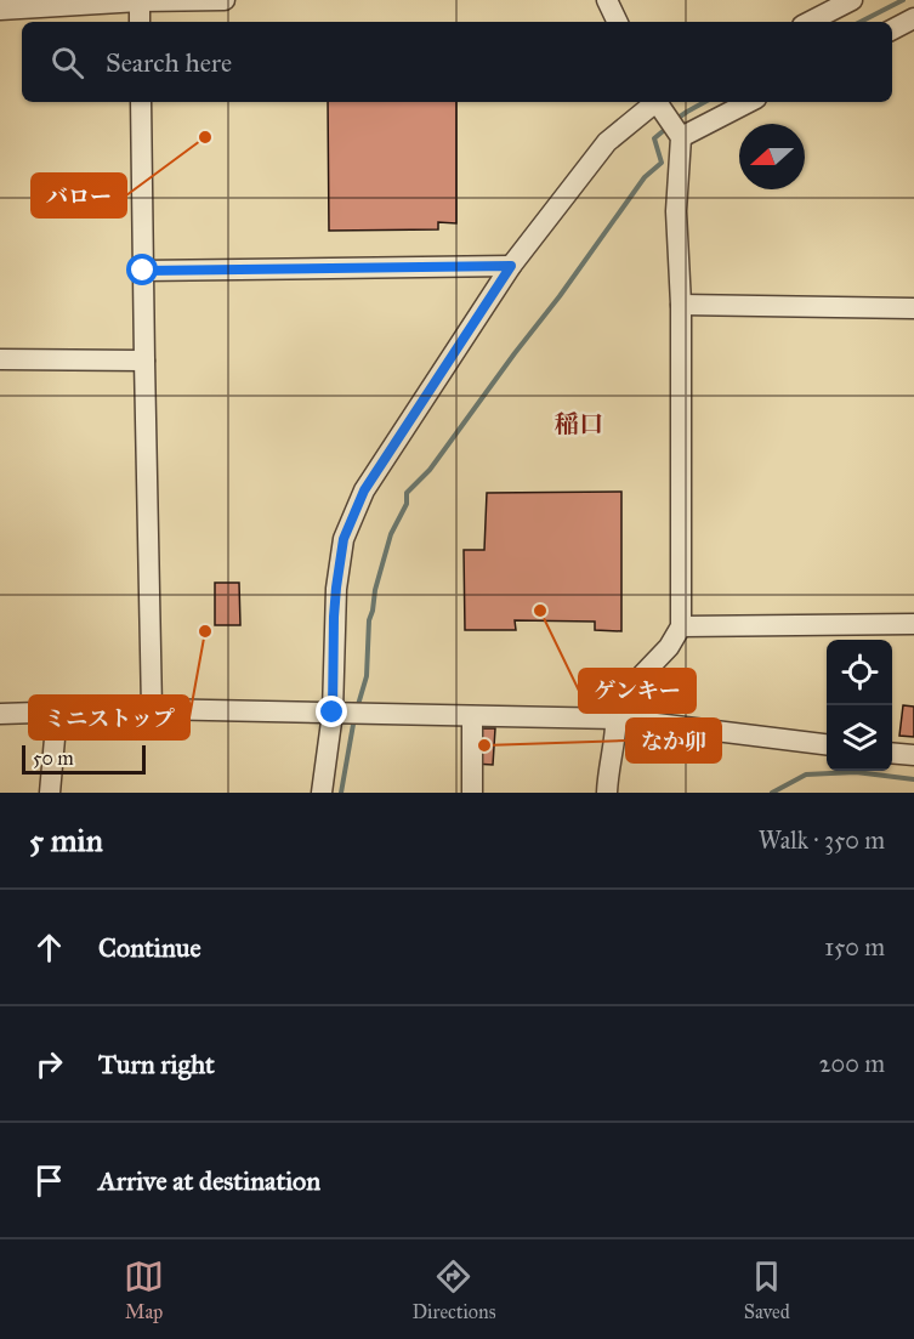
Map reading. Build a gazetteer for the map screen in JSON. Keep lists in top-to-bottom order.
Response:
{
  "districts": ["稲口"],
  "places": [
    "バロー",
    "ゲンキー",
    "ミニストップ",
    "なか卯"
  ],
  "scale_bar": "50 m",
  "north": "left",
  "page": {
    "search": "Search here",
    "scale": "50 m",
    "heading": ["5 min", "Walk · 350 m"],
    "list": [
      ["Continue", "150 m"],
      ["Turn right", "200 m"],
      "Arrive at destination"
    ],
    "nav": ["Map", "Directions", "Saved"]
  }
}
